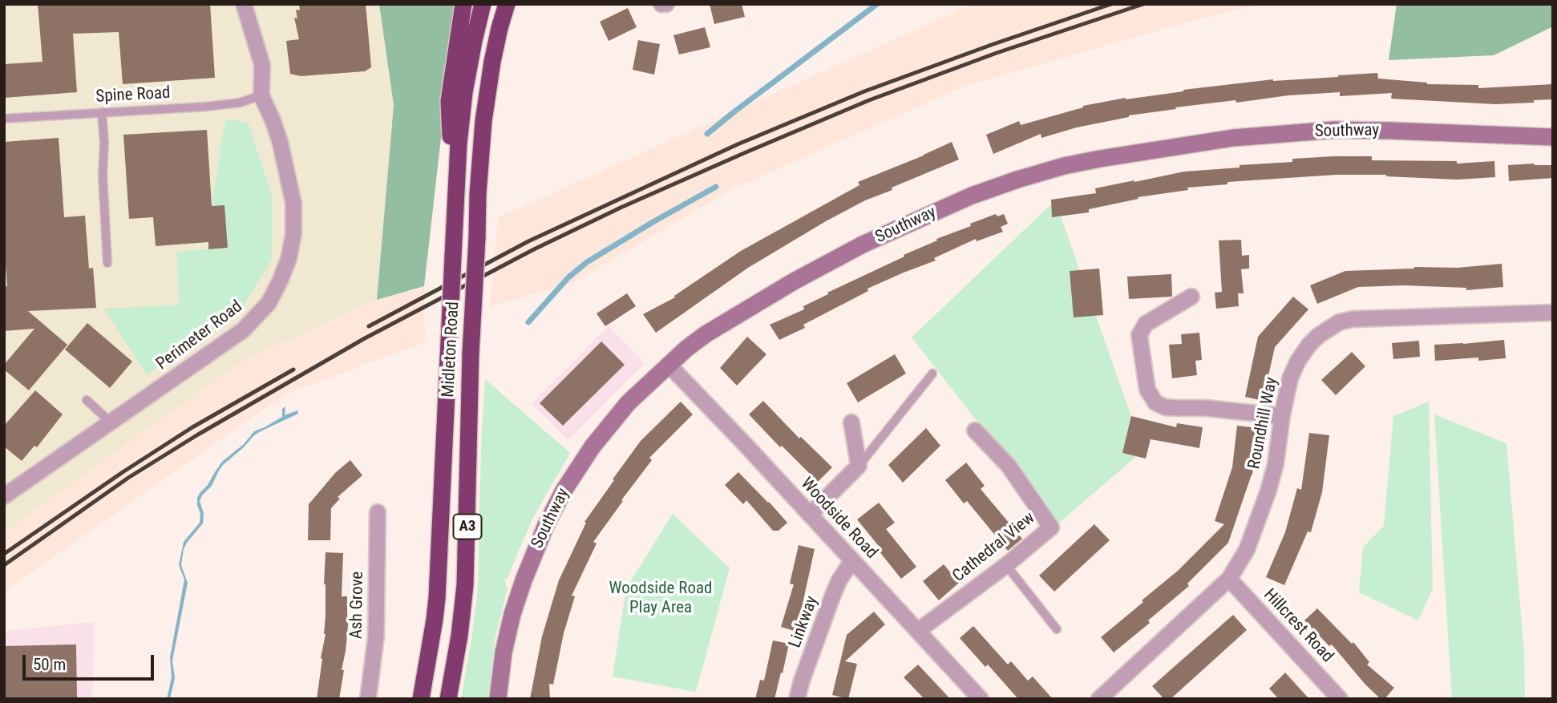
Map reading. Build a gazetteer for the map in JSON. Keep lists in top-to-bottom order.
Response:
{
  "streets": {
    "highway": ["Midleton Road", "A3"],
    "street": [
      "Southway",
      "Perimeter Road",
      "Roundhill Way",
      "Woodside Road",
      "Cathedral View",
      "Ash Grove",
      "Linkway",
      "Hillcrest Road"
    ],
    "lane": ["Spine Road"]
  },
  "crossings": [
    ["Spine Road", "Perimeter Road"],
    ["Southway", "Woodside Road"],
    ["Roundhill Way", "Hillcrest Road"],
    ["Woodside Road", "Cathedral View"],
    ["Woodside Road", "Linkway"]
  ],
  "parks": ["Woodside Road Play Area"],
  "scale_bar": "50 m"
}
